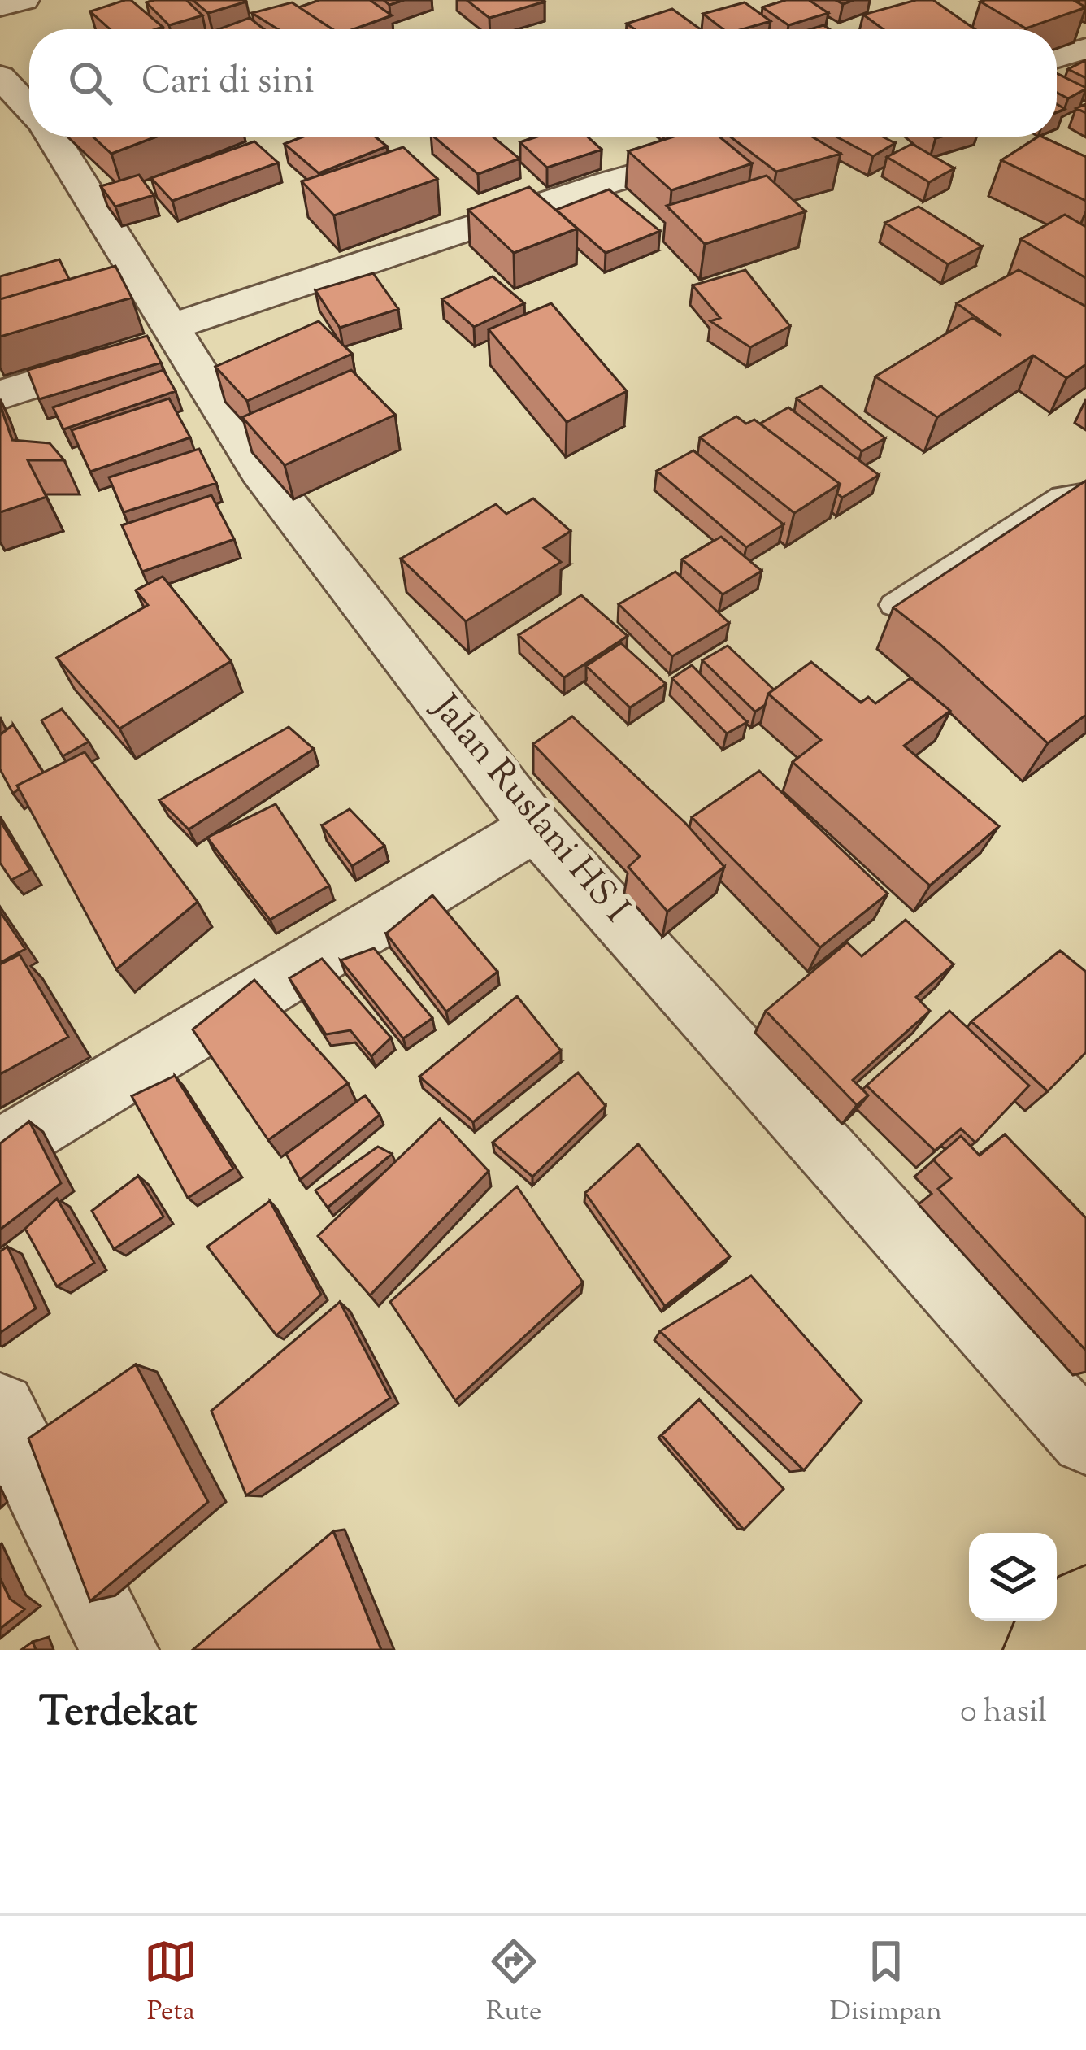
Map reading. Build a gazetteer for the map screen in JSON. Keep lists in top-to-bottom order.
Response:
{
  "streets": {
    "street": ["Jalan Ruslani HS I"]
  },
  "page": {
    "search": "Cari di sini",
    "heading": ["Terdekat", "0 hasil"],
    "nav": ["Peta", "Rute", "Disimpan"]
  }
}
